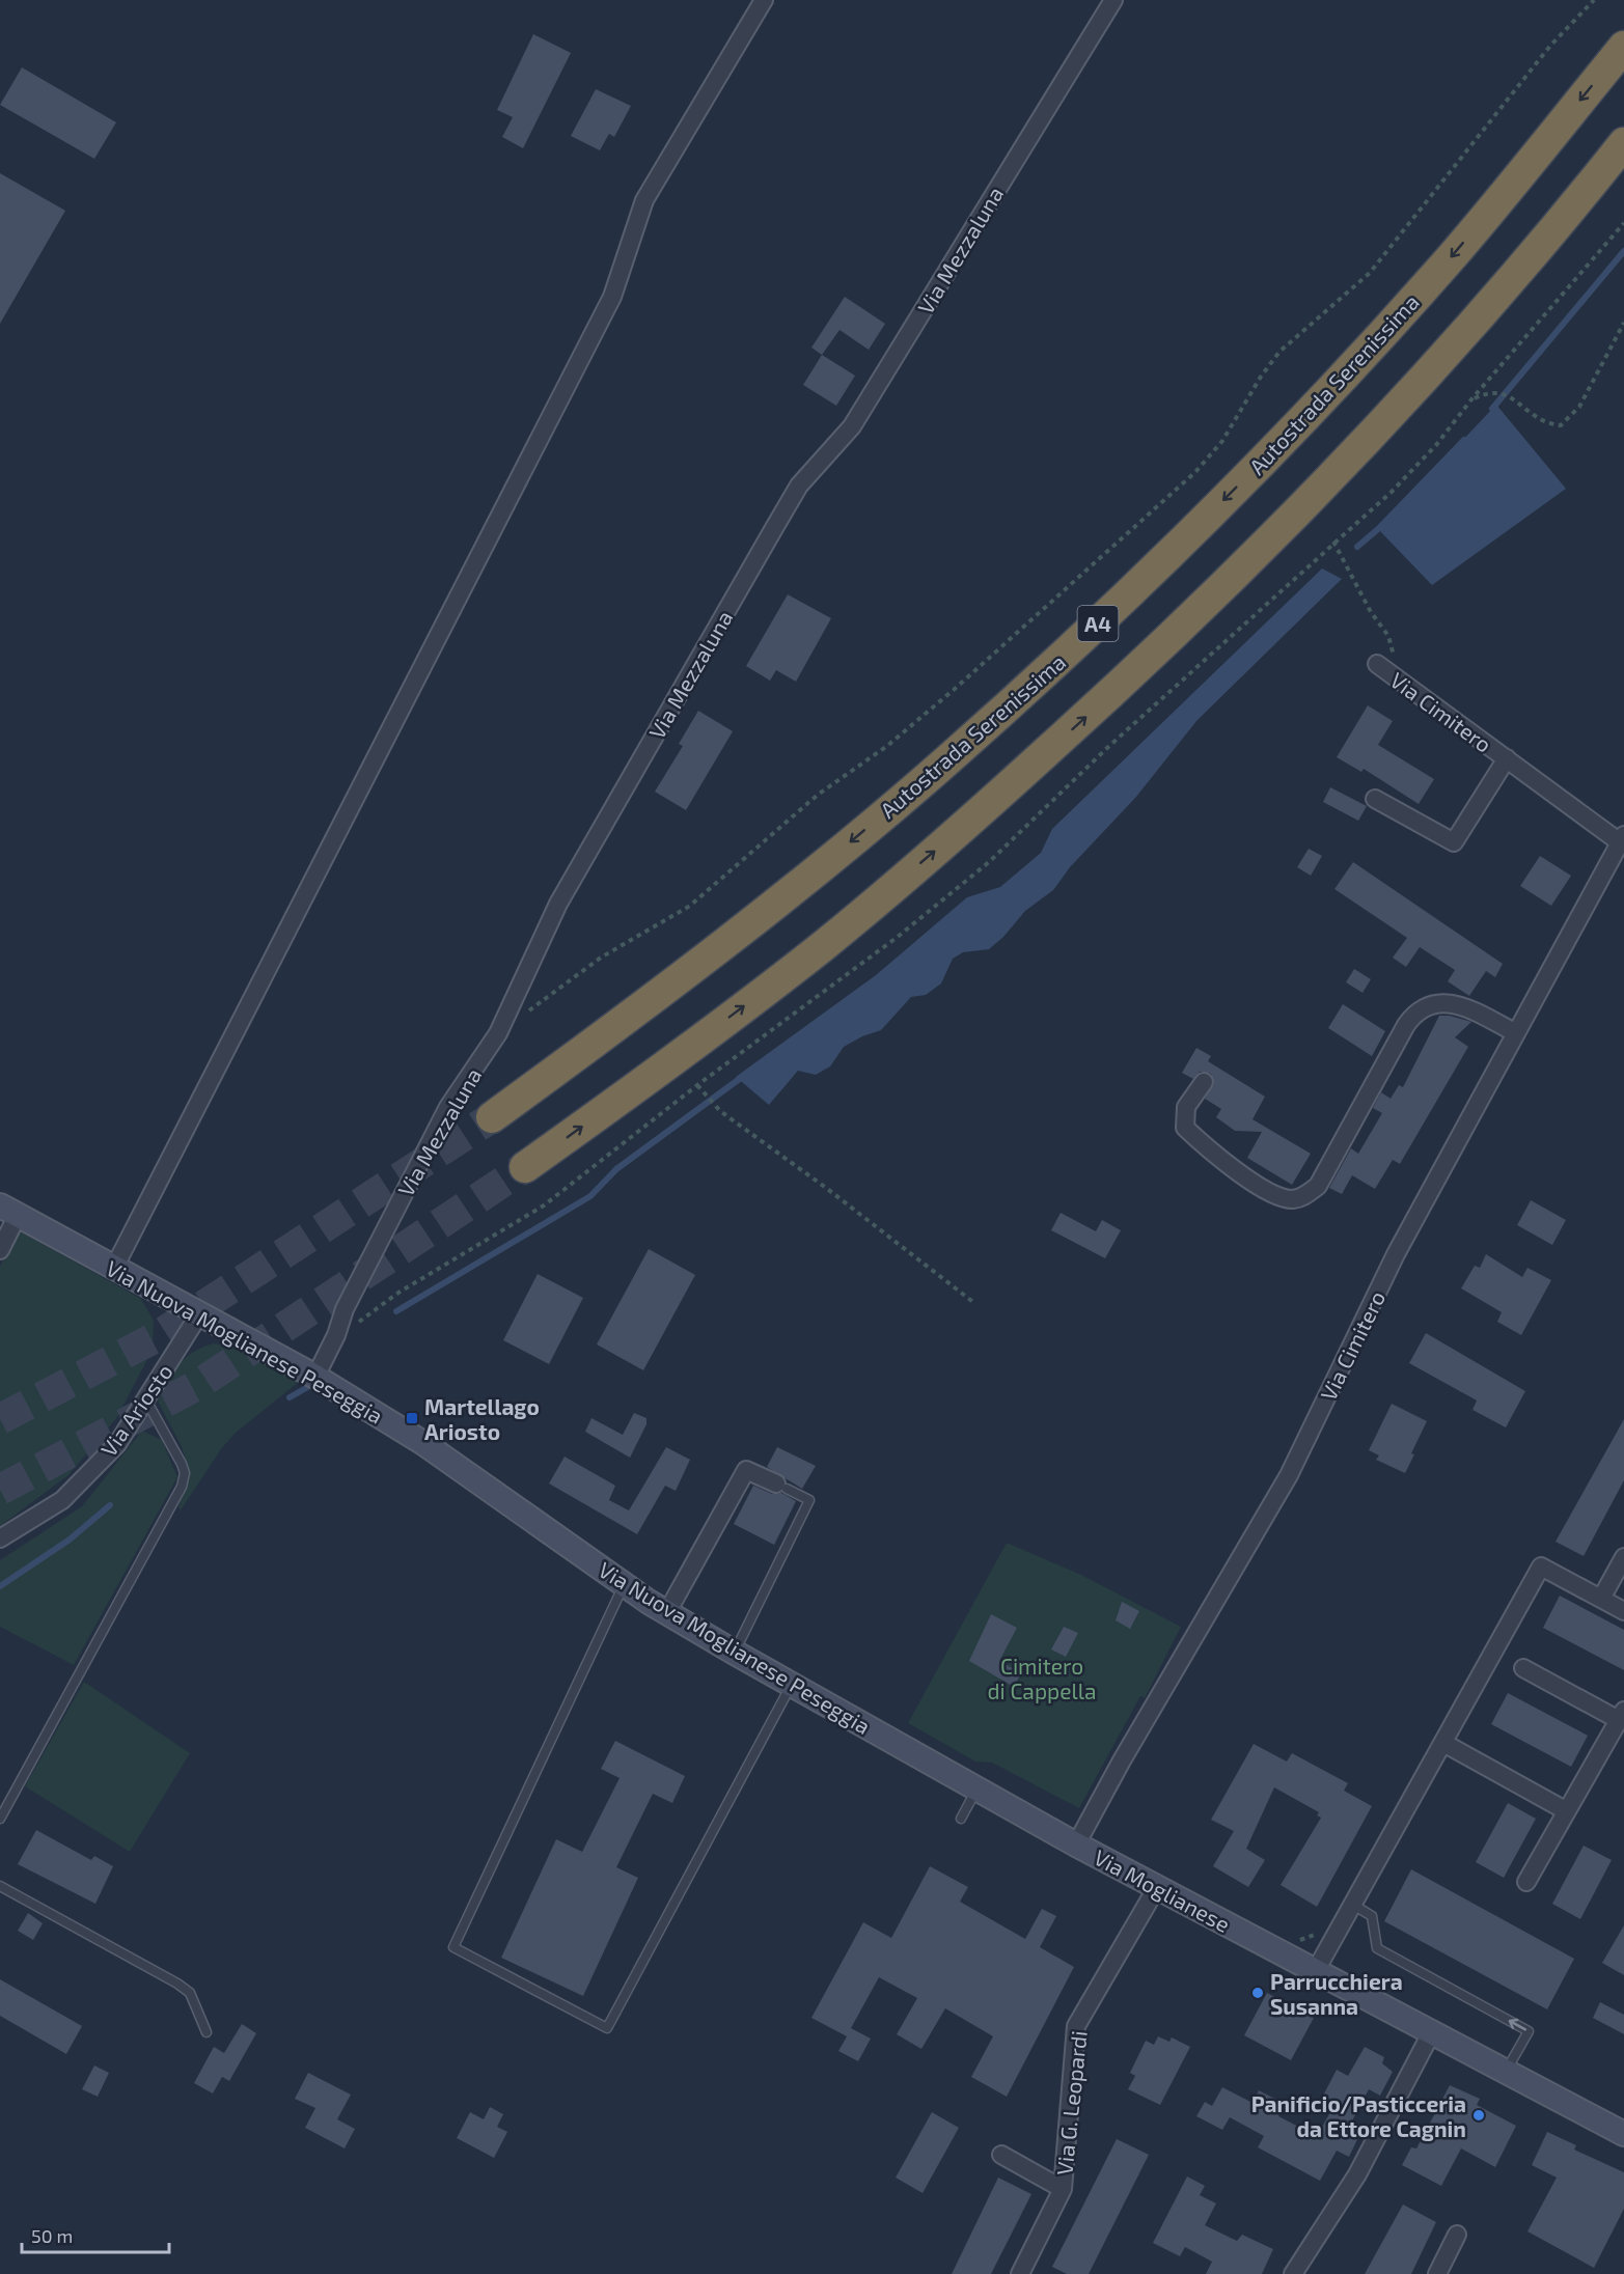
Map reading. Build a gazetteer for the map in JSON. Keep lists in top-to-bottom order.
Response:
{
  "streets": {
    "highway": ["Autostrada Serenissima", "A4"],
    "main road": ["Via Nuova Moglianese Peseggia", "Via Moglianese"],
    "street": [
      "Via Mezzaluna",
      "Via Cimitero",
      "Via Ariosto",
      "Via G. Leopardi"
    ]
  },
  "crossings": [
    ["Via Mezzaluna", "Via Nuova Moglianese Peseggia"],
    ["Via Cimitero", "Via Moglianese"],
    ["Via Nuova Moglianese Peseggia", "Via Ariosto"],
    ["Via Nuova Moglianese Peseggia", "Via Moglianese"],
    ["Via Moglianese", "Via G. Leopardi"]
  ],
  "parks": ["Cimitero di Cappella"],
  "places": {
    "transit": ["Martellago Ariosto"],
    "other": ["Parrucchiera Susanna", "Panificio/Pasticceria da Ettore Cagnin"]
  },
  "scale_bar": "50 m"
}
